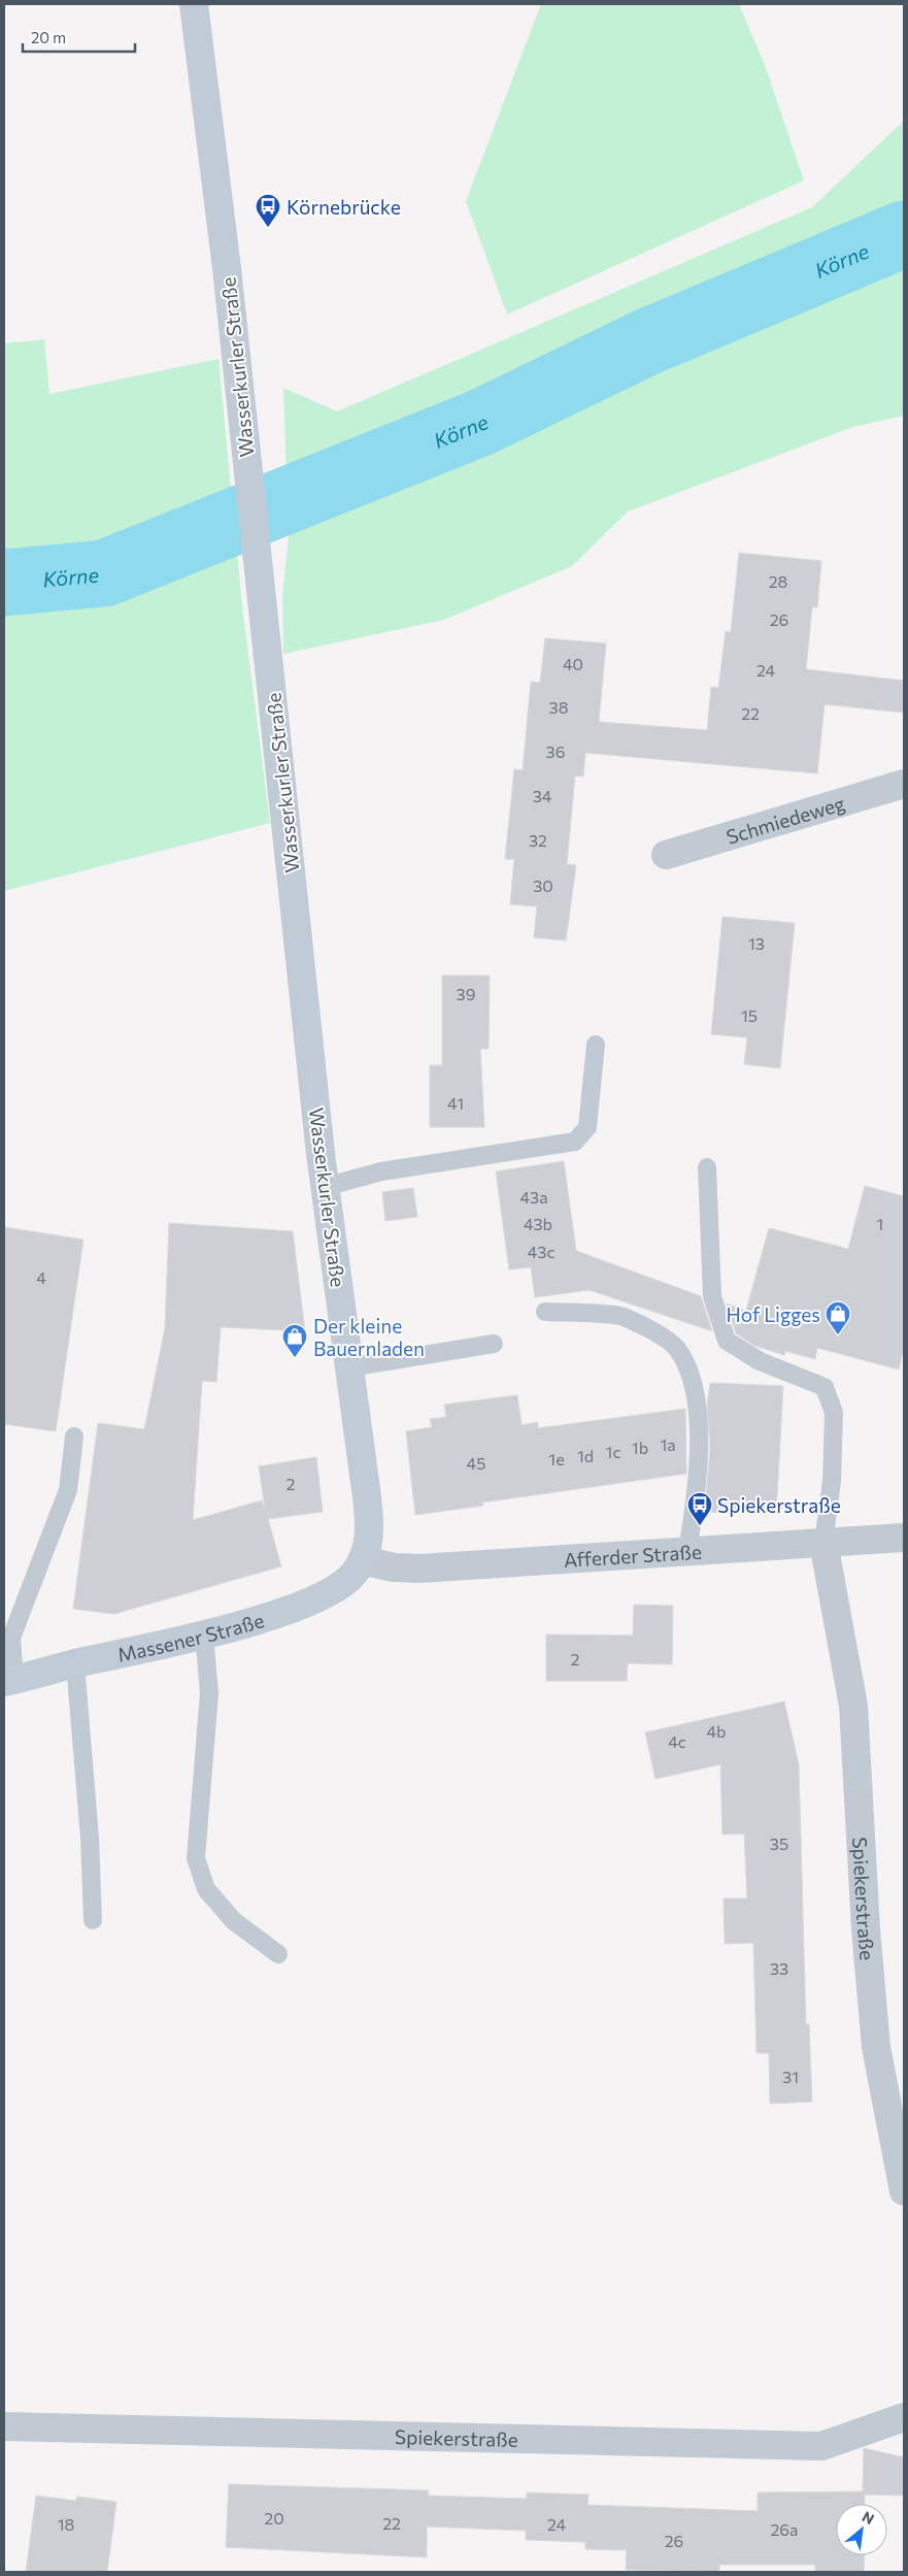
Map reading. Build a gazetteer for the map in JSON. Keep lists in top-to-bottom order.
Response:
{
  "streets": {
    "main road": ["Wasserkurler Straße", "Massener Straße"],
    "street": ["Schmiedeweg", "Afferder Straße", "Spiekerstraße"]
  },
  "crossings": [
    ["Wasserkurler Straße", "Afferder Straße"],
    ["Wasserkurler Straße", "Massener Straße"],
    ["Afferder Straße", "Massener Straße"],
    ["Afferder Straße", "Spiekerstraße"]
  ],
  "water": ["Körne"],
  "places": {
    "bus stop": ["Körnebrücke", "Spiekerstraße"],
    "shop": ["Hof Ligges", "Der kleine Bauernladen"]
  },
  "house_numbers": [
    "28",
    "26",
    "40",
    "24",
    "38",
    "22",
    "36",
    "34",
    "32",
    "30",
    "13",
    "39",
    "15",
    "41",
    "43a",
    "43b",
    "1",
    "43c",
    "4",
    "1a",
    "1b",
    "1c",
    "1d",
    "1e",
    "45",
    "2",
    "2",
    "4b",
    "4c",
    "35",
    "33",
    "31",
    "20",
    "22",
    "18",
    "24",
    "26a",
    "26"
  ],
  "scale_bar": "20 m",
  "north": "top right"
}
